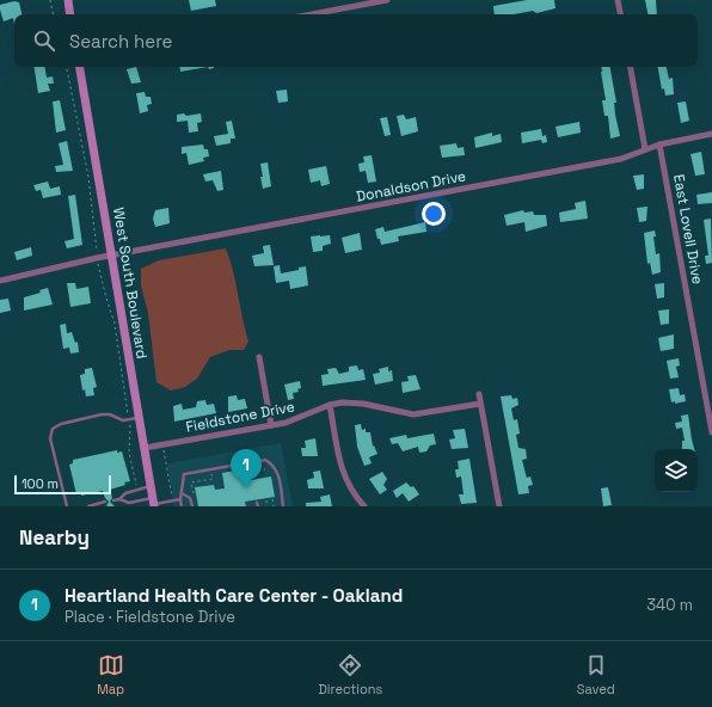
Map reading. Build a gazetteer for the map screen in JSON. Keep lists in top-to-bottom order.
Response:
{
  "streets": {
    "street": [
      "Donaldson Drive",
      "East Lovell Drive",
      "West South Boulevard",
      "Fieldstone Drive"
    ]
  },
  "crossings": [
    ["Donaldson Drive", "East Lovell Drive"],
    ["Donaldson Drive", "West South Boulevard"],
    ["West South Boulevard", "Fieldstone Drive"]
  ],
  "scale_bar": "100 m",
  "page": {
    "search": "Search here",
    "pins": "1",
    "scale": "100 m",
    "heading": "Nearby",
    "list": [
      {
        "mark": "1",
        "name": "Heartland Health Care Center - Oakland",
        "note": "Place · Fieldstone Drive",
        "value": "340 m"
      }
    ],
    "nav": ["Map", "Directions", "Saved"]
  }
}
